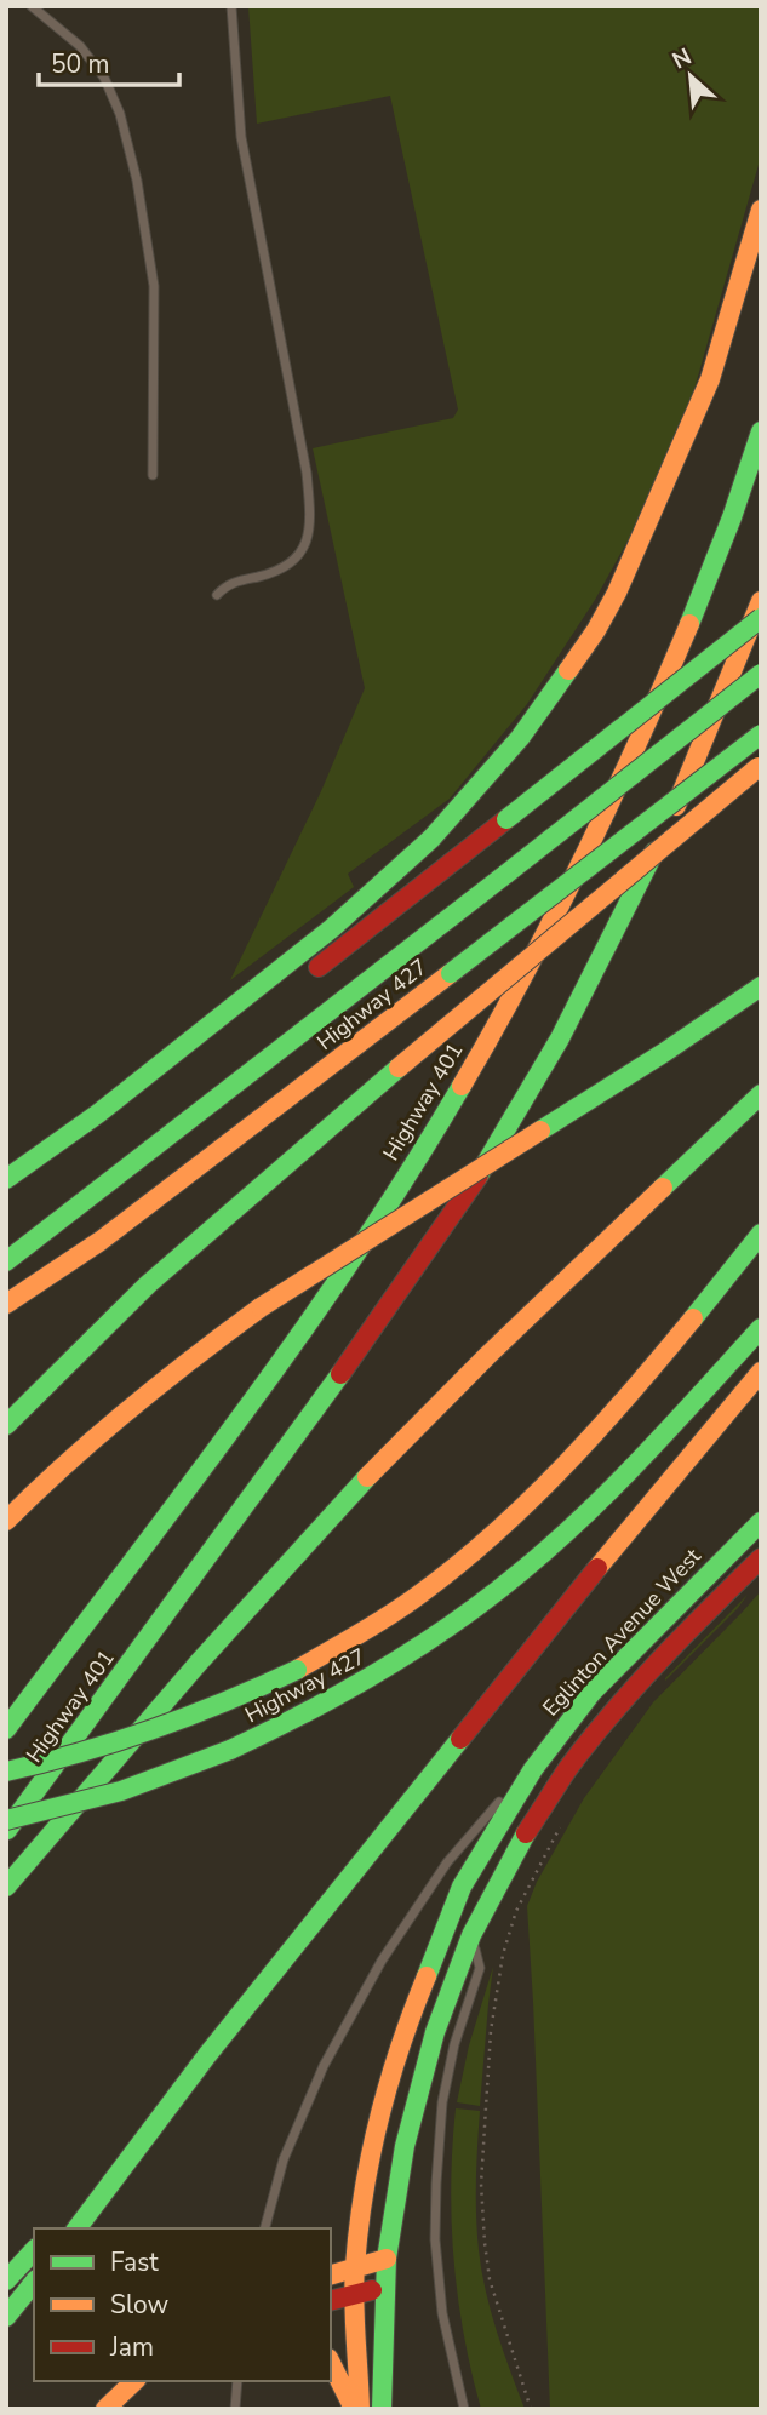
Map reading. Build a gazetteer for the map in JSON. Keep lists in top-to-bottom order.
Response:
{
  "streets": {
    "main road": ["Highway 427", "Highway 401", "Eglinton Avenue West"]
  },
  "legend": ["Fast", "Slow", "Jam"],
  "scale_bar": "50 m",
  "north": "top left"
}
